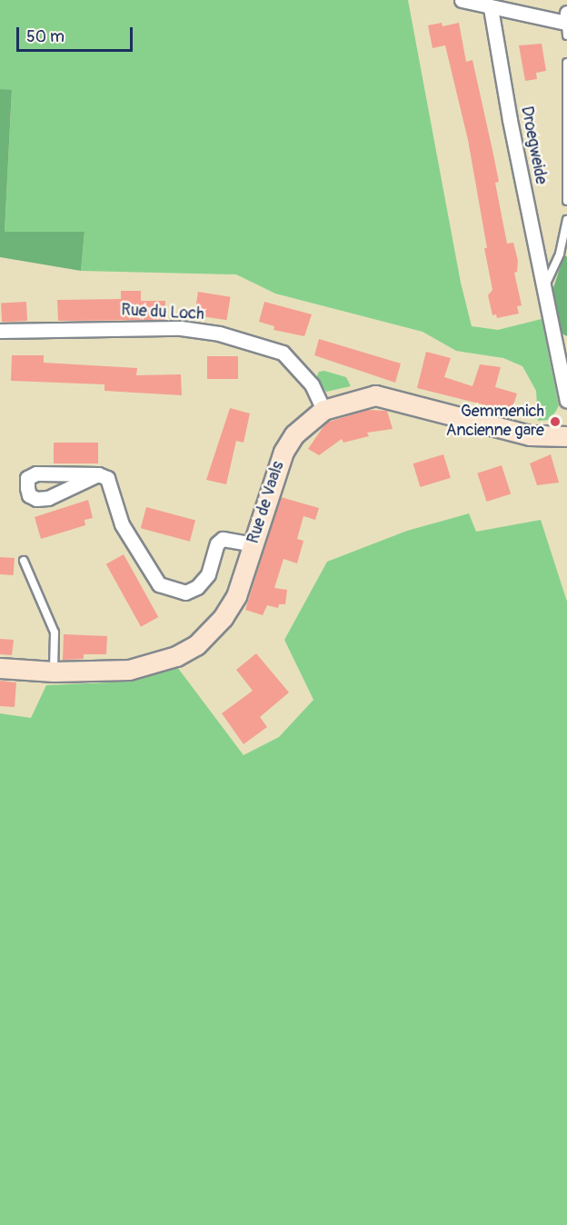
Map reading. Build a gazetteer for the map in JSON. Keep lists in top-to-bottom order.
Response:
{
  "streets": {
    "main road": ["Rue de Vaals"],
    "street": ["Droegweide", "Rue du Loch"]
  },
  "crossings": [
    ["Rue du Loch", "Rue de Vaals"]
  ],
  "places": ["Gemmenich Ancienne gare"],
  "scale_bar": "50 m"
}
